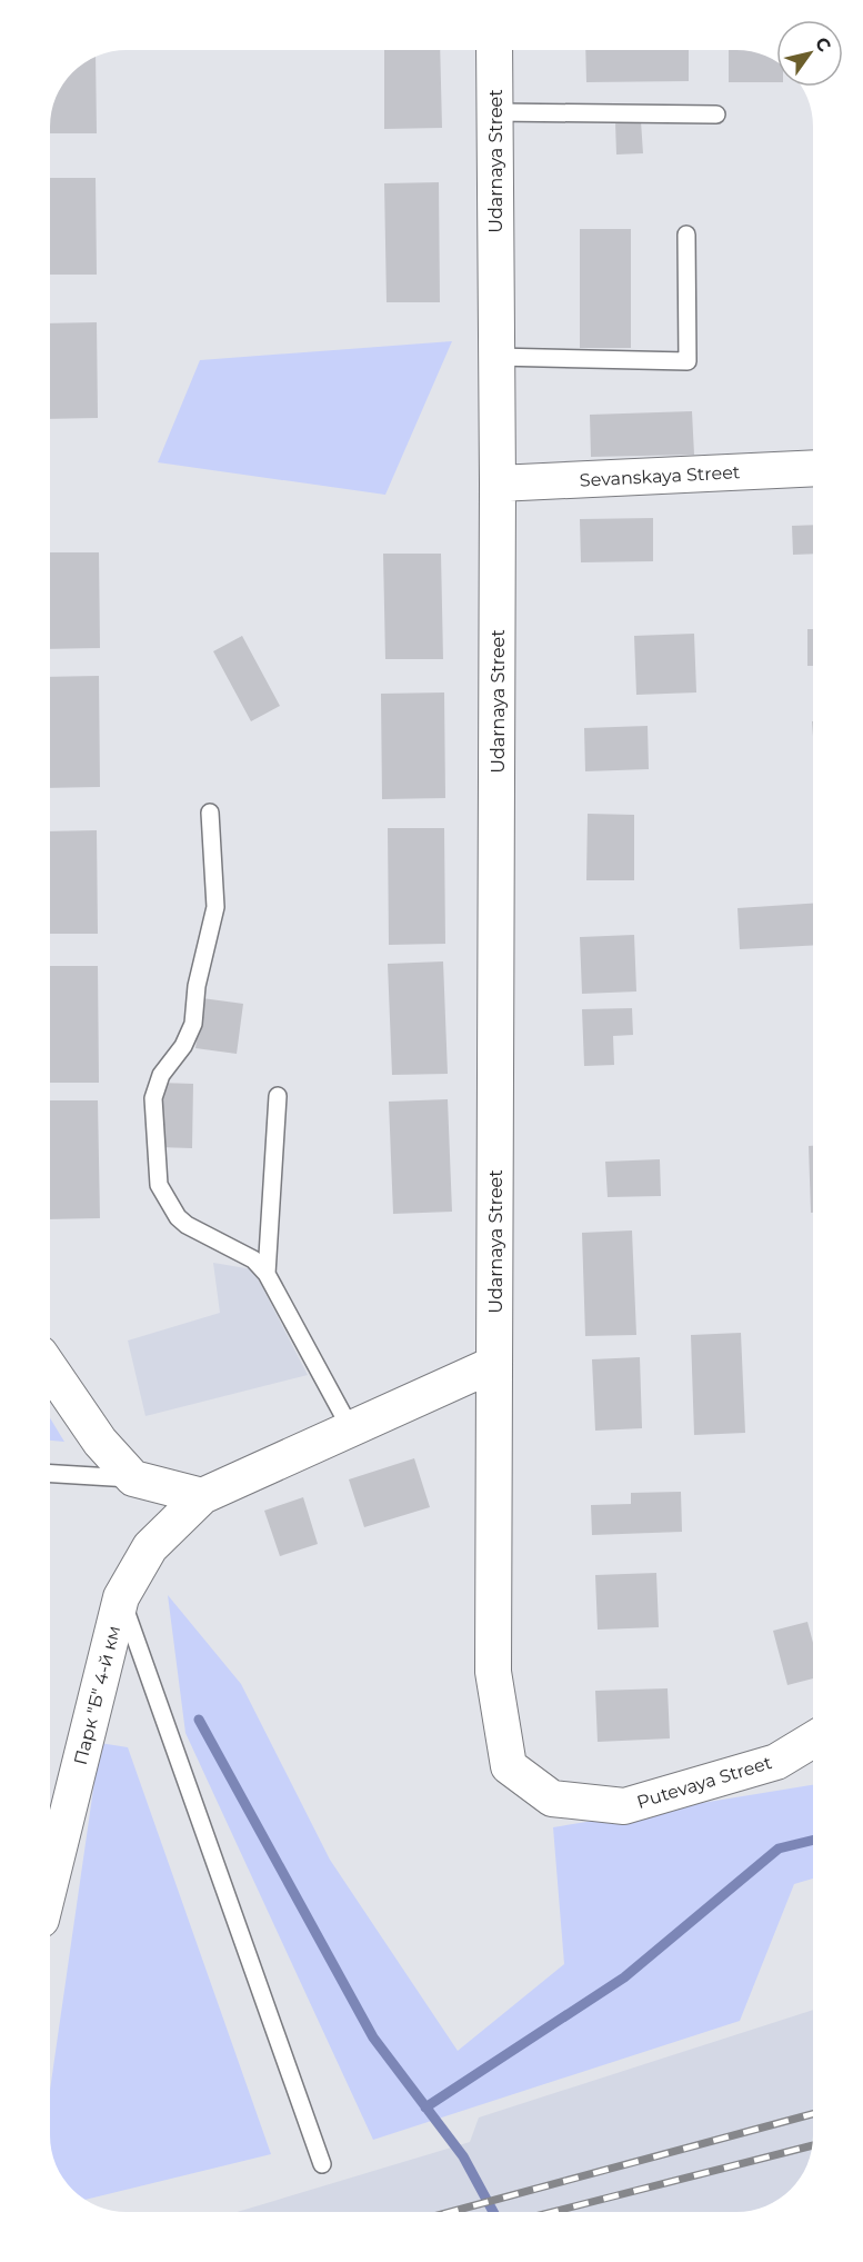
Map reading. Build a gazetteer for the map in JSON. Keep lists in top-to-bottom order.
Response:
{
  "streets": {
    "street": [
      "Udarnaya Street",
      "Sevanskaya Street",
      "Парк \"Б\" 4-й км",
      "Putevaya Street"
    ]
  },
  "crossings": [
    ["Udarnaya Street", "Sevanskaya Street"],
    ["Udarnaya Street", "Putevaya Street"]
  ],
  "north": "top right"
}
